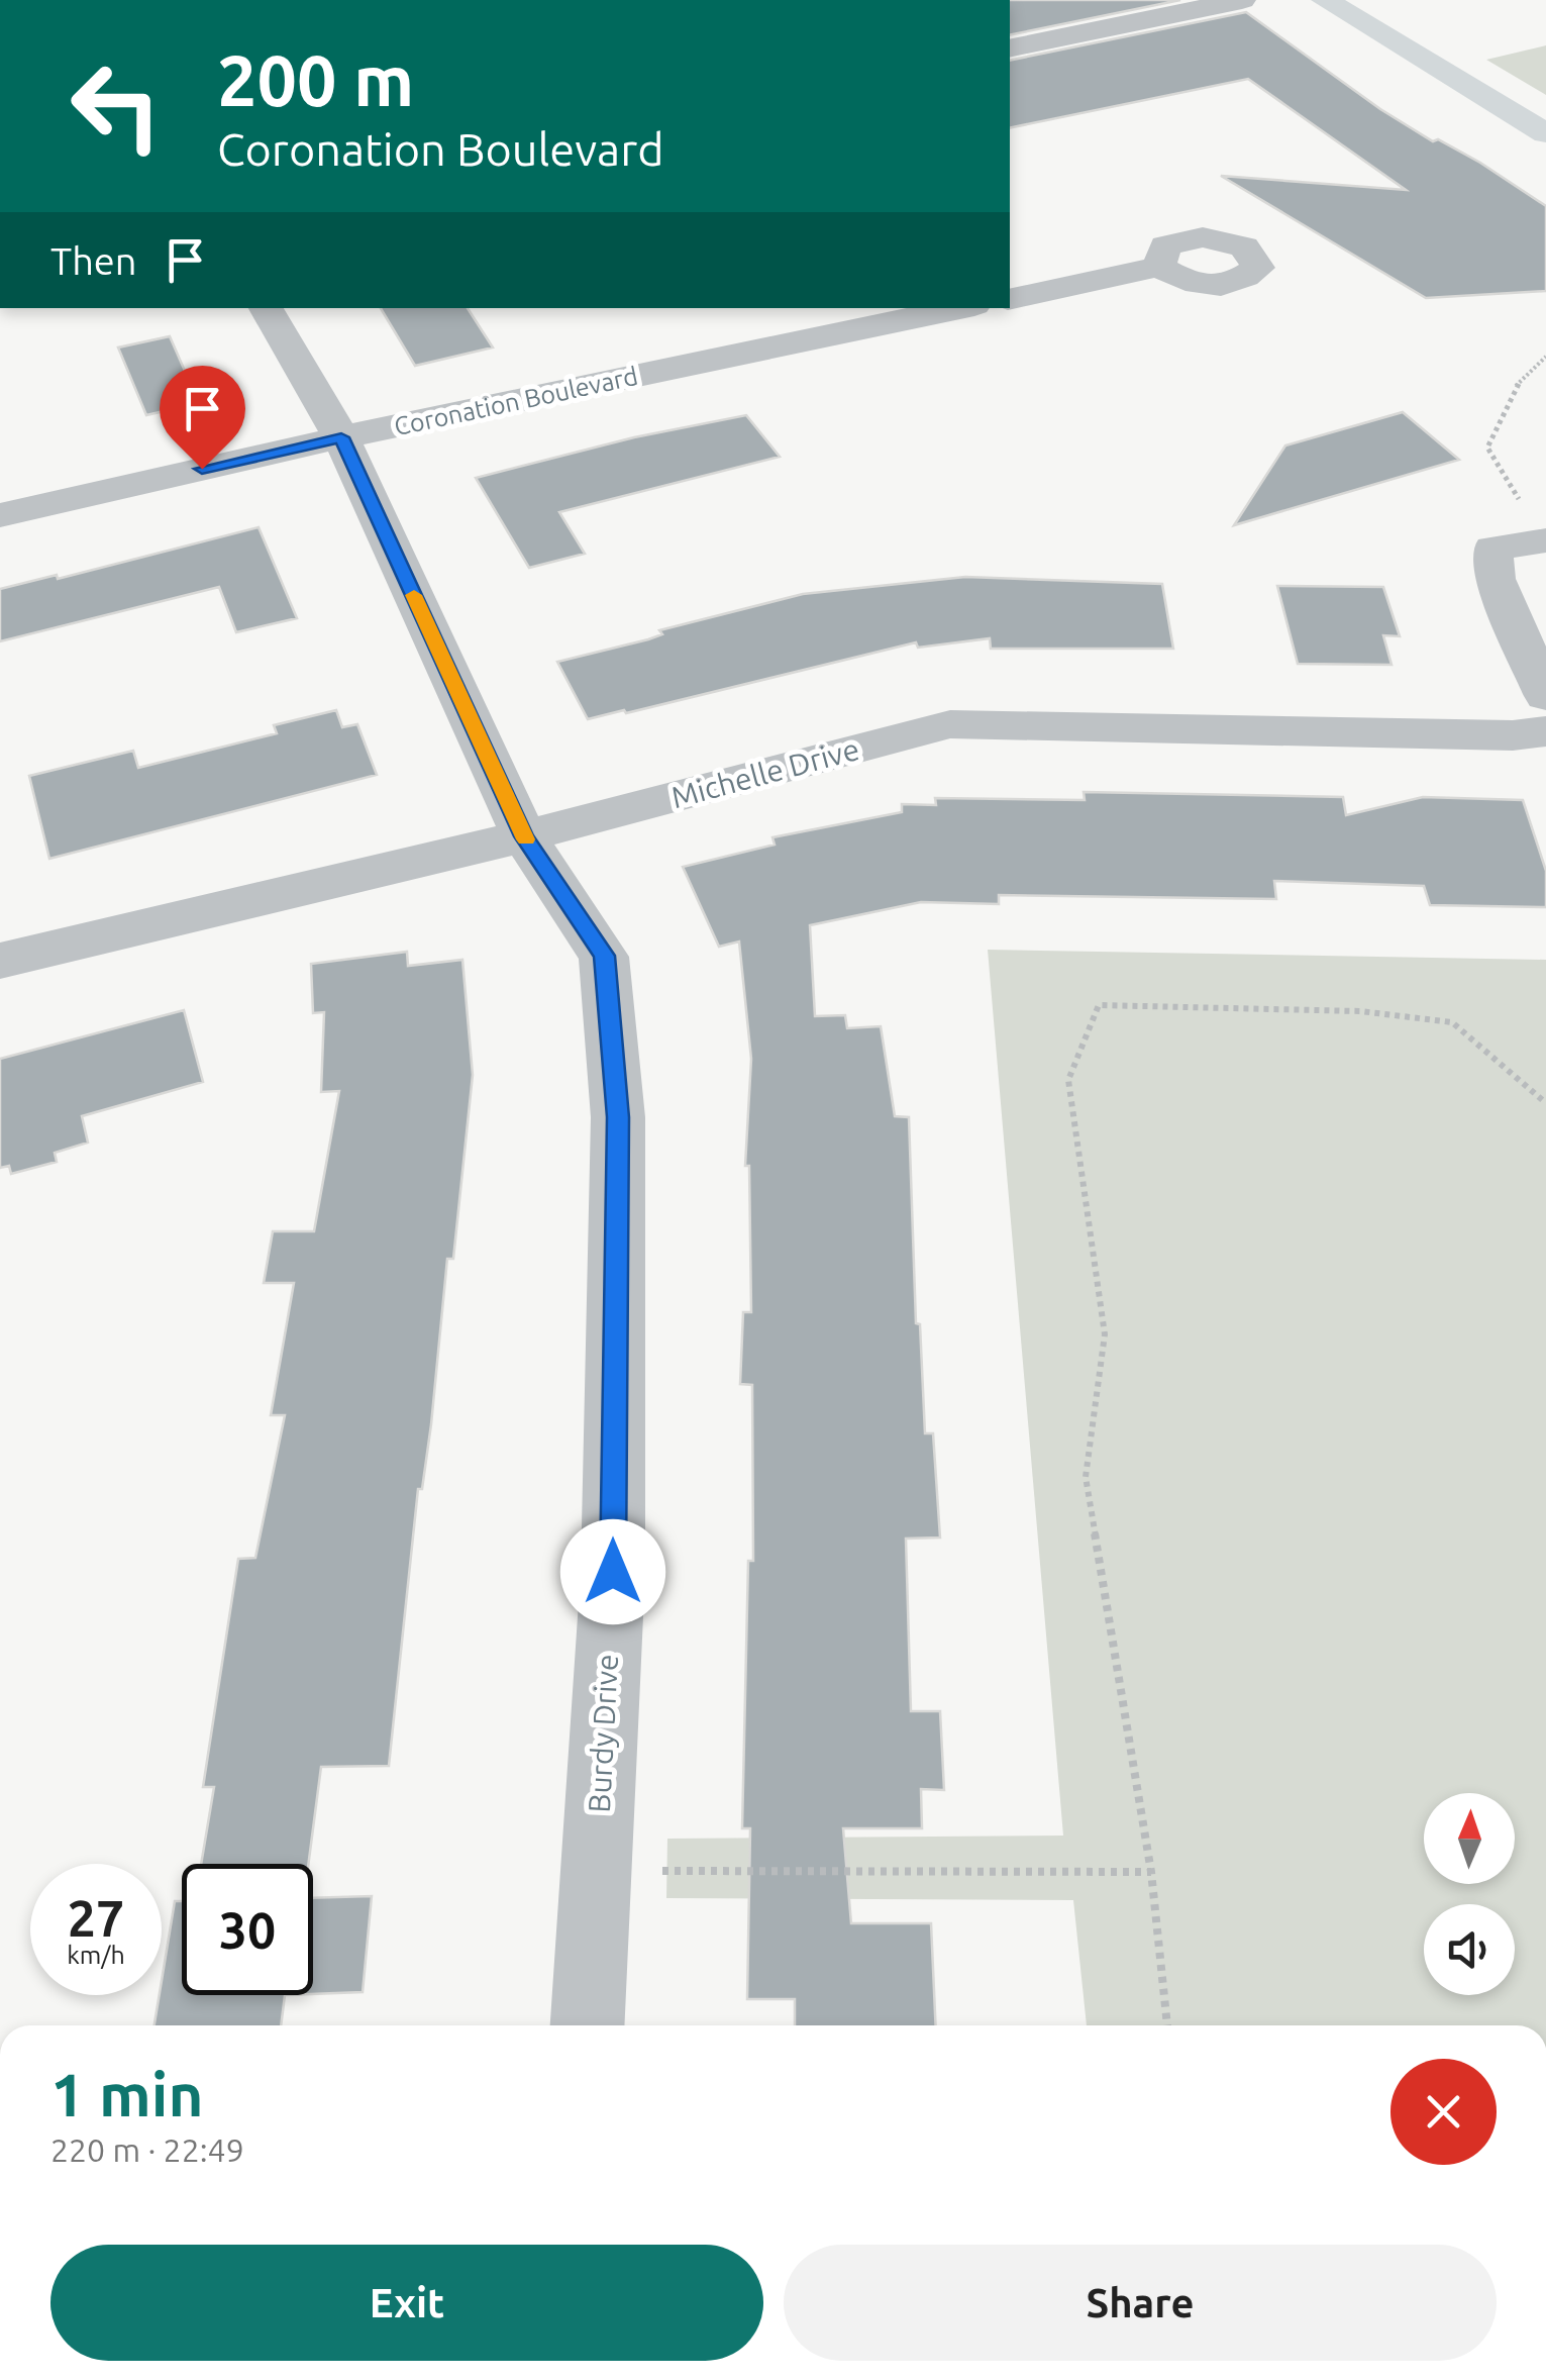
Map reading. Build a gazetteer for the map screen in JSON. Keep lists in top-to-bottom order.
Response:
{
  "streets": {
    "street": ["Coronation Boulevard", "Michelle Drive", "Burdy Drive"]
  },
  "crossings": [
    ["Coronation Boulevard", "Burdy Drive"],
    ["Michelle Drive", "Burdy Drive"]
  ],
  "north": "top",
  "page": {
    "turn": ["200 m", "Coronation Boulevard"],
    "then": "Then",
    "speed": "27 km/h",
    "limit": "30",
    "heading": ["1 min", "220 m · 22:49"],
    "buttons": ["Exit", "Share"]
  }
}
